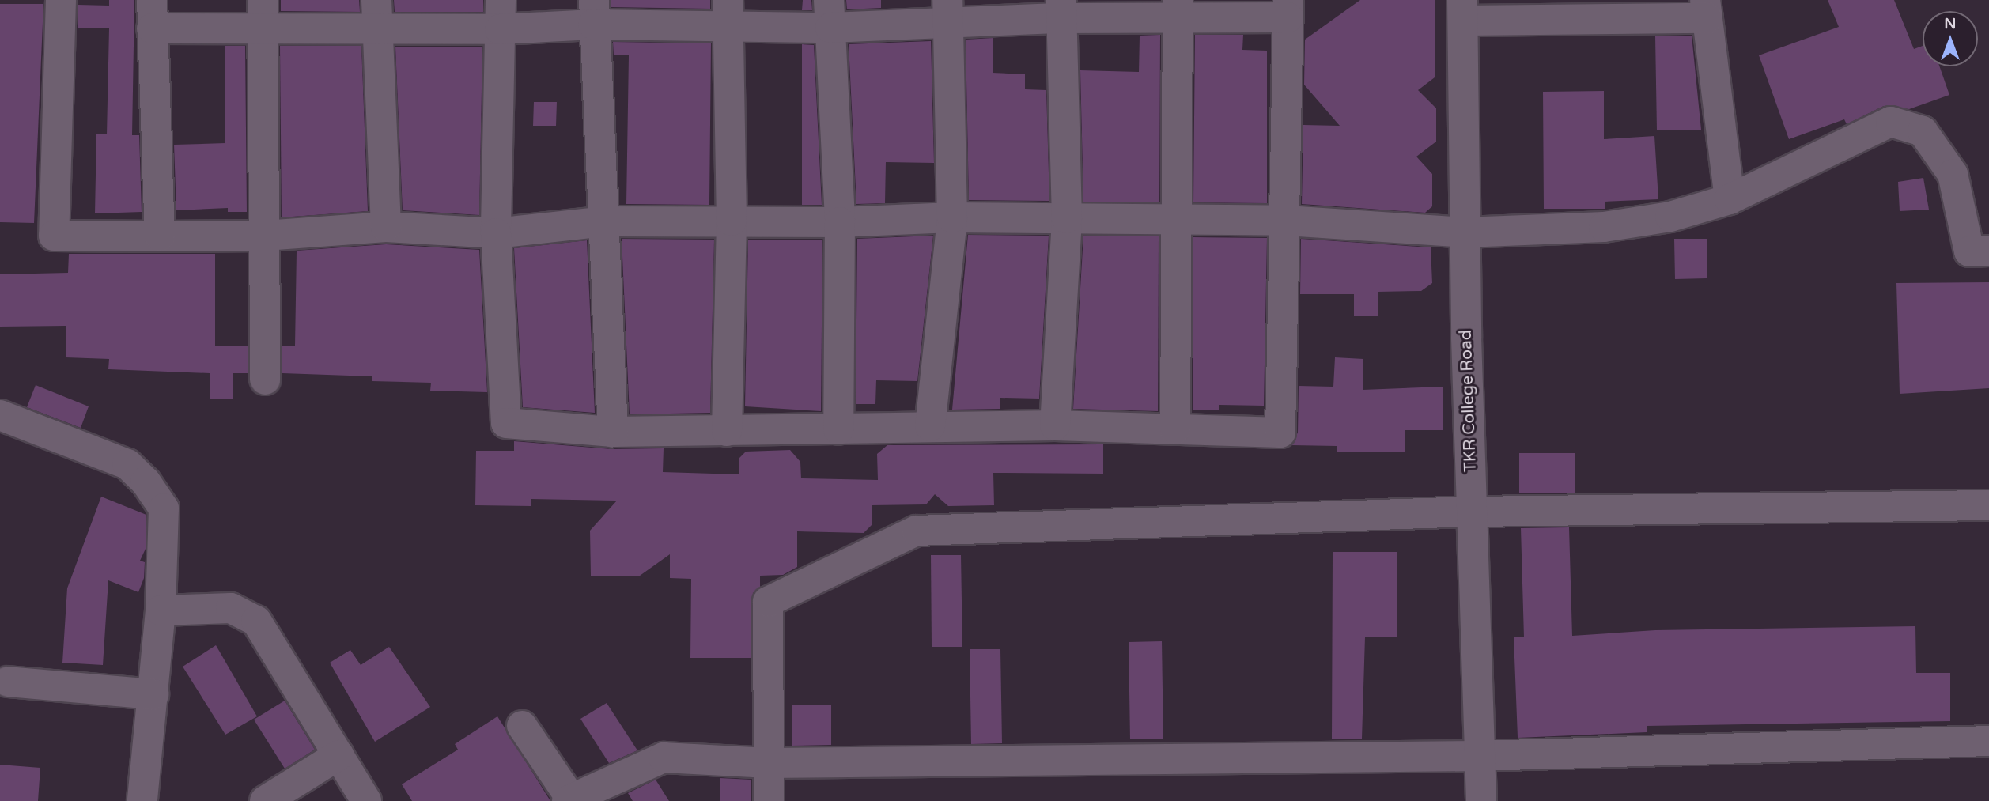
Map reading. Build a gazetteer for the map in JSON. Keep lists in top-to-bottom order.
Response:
{
  "streets": {
    "street": ["TKR College Road"]
  },
  "north": "top"
}
